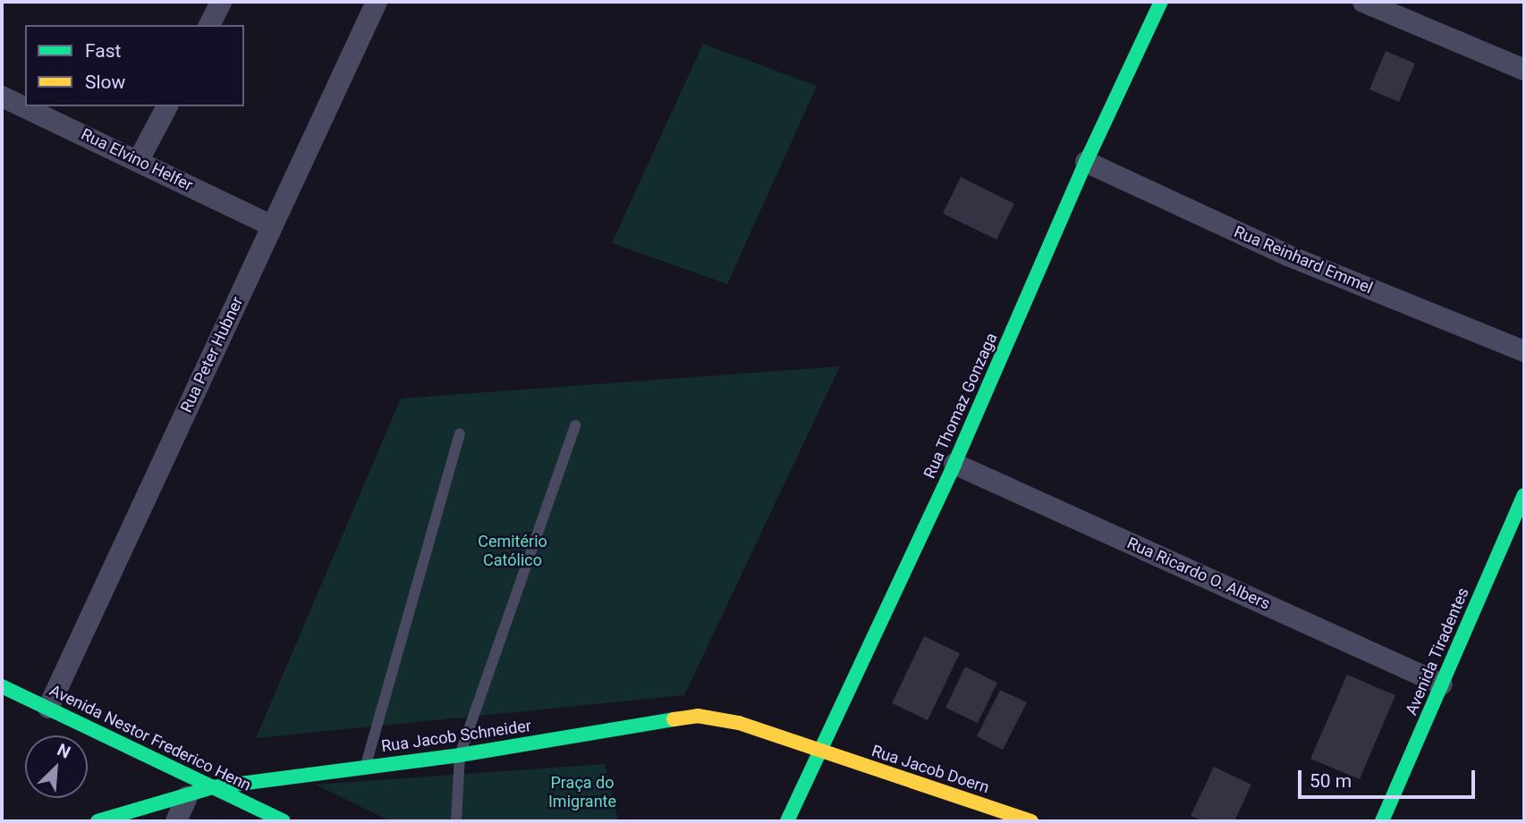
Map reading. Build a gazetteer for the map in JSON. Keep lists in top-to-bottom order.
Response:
{
  "streets": {
    "street": [
      "Rua Elvino Helfer",
      "Rua Reinhard Emmel",
      "Rua Peter Hubner",
      "Rua Thomaz Gonzaga",
      "Rua Ricardo O. Albers",
      "Avenida Tiradentes",
      "Rua Jacob Schneider",
      "Avenida Nestor Frederico Henn",
      "Rua Jacob Doern"
    ]
  },
  "crossings": [
    ["Rua Elvino Helfer", "Rua Peter Hubner"],
    ["Rua Reinhard Emmel", "Rua Thomaz Gonzaga"],
    ["Rua Peter Hubner", "Avenida Nestor Frederico Henn"],
    ["Rua Thomaz Gonzaga", "Rua Ricardo O. Albers"],
    ["Rua Thomaz Gonzaga", "Rua Jacob Schneider"],
    ["Rua Thomaz Gonzaga", "Rua Jacob Doern"],
    ["Rua Ricardo O. Albers", "Avenida Tiradentes"],
    ["Rua Jacob Schneider", "Avenida Nestor Frederico Henn"],
    ["Rua Jacob Schneider", "Rua Jacob Doern"]
  ],
  "parks": ["Cemitério Católico", "Praça do Imigrante"],
  "legend": ["Fast", "Slow"],
  "scale_bar": "50 m",
  "north": "top right"
}
